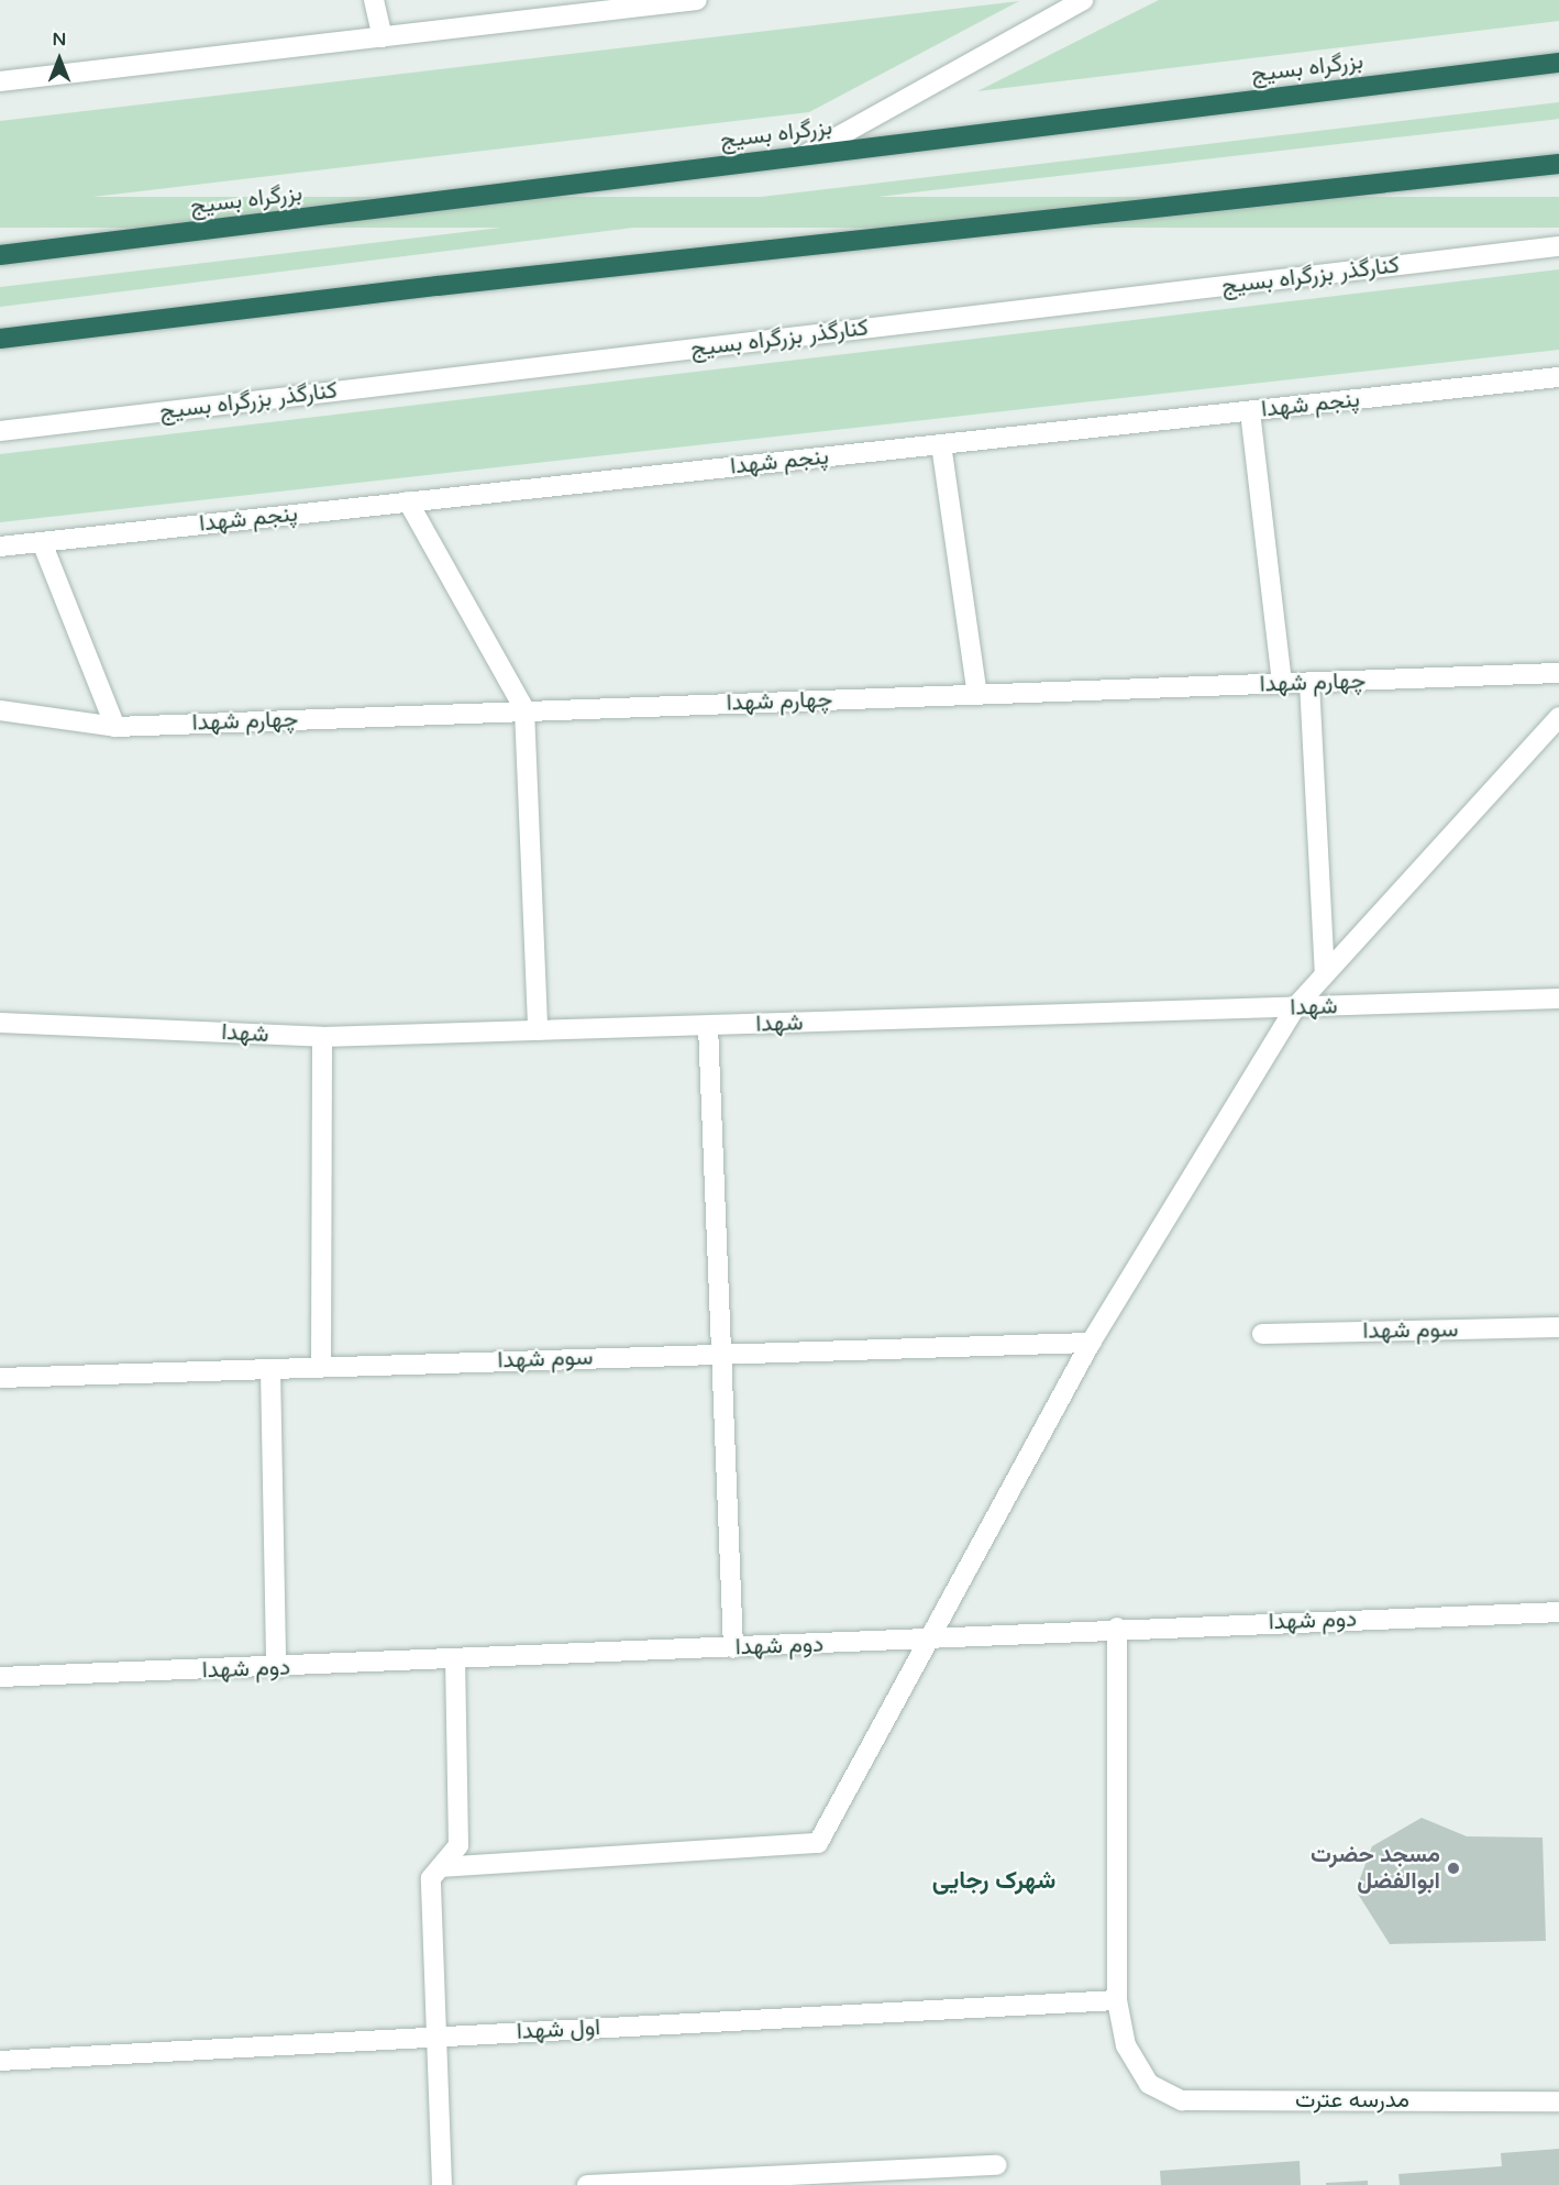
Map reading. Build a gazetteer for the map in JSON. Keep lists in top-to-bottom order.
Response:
{
  "streets": {
    "highway": ["بزرگراه بسیج"],
    "street": [
      "کنارگذر بزرگراه بسیج",
      "پنجم شهدا",
      "چهارم شهدا",
      "شهدا",
      "سوم شهدا",
      "دوم شهدا",
      "اول شهدا",
      "مدرسه عترت"
    ]
  },
  "crossings": [
    ["اول شهدا", "مدرسه عترت"]
  ],
  "districts": ["شهرک رجایی"],
  "places": ["مسجد حضرت ابوالفضل"],
  "north": "top"
}
